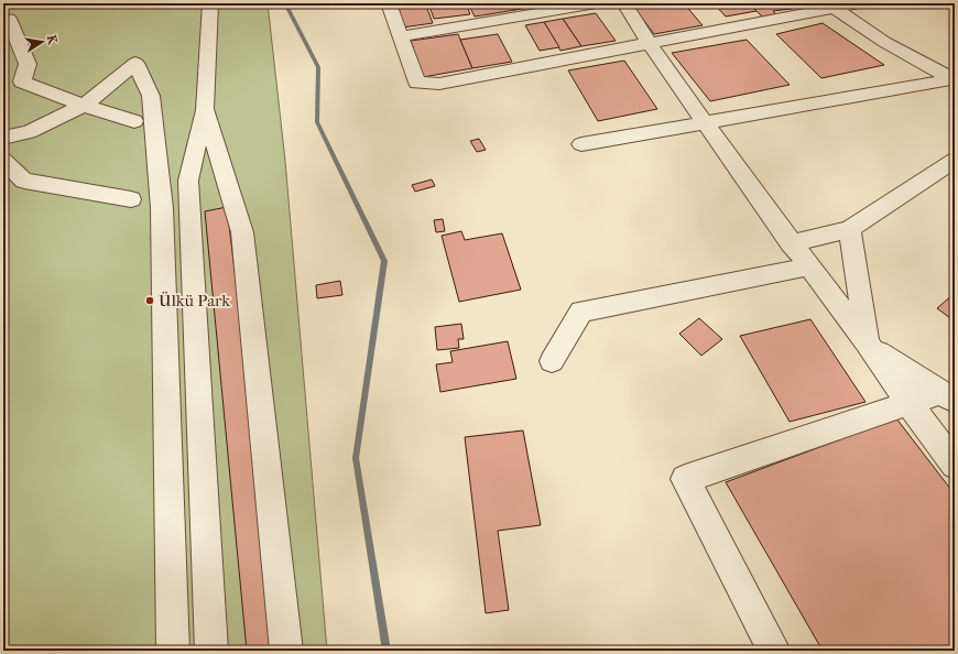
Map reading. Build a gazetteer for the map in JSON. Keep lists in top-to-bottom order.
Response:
{
  "places": ["Ülkü Park"],
  "north": "right"
}
